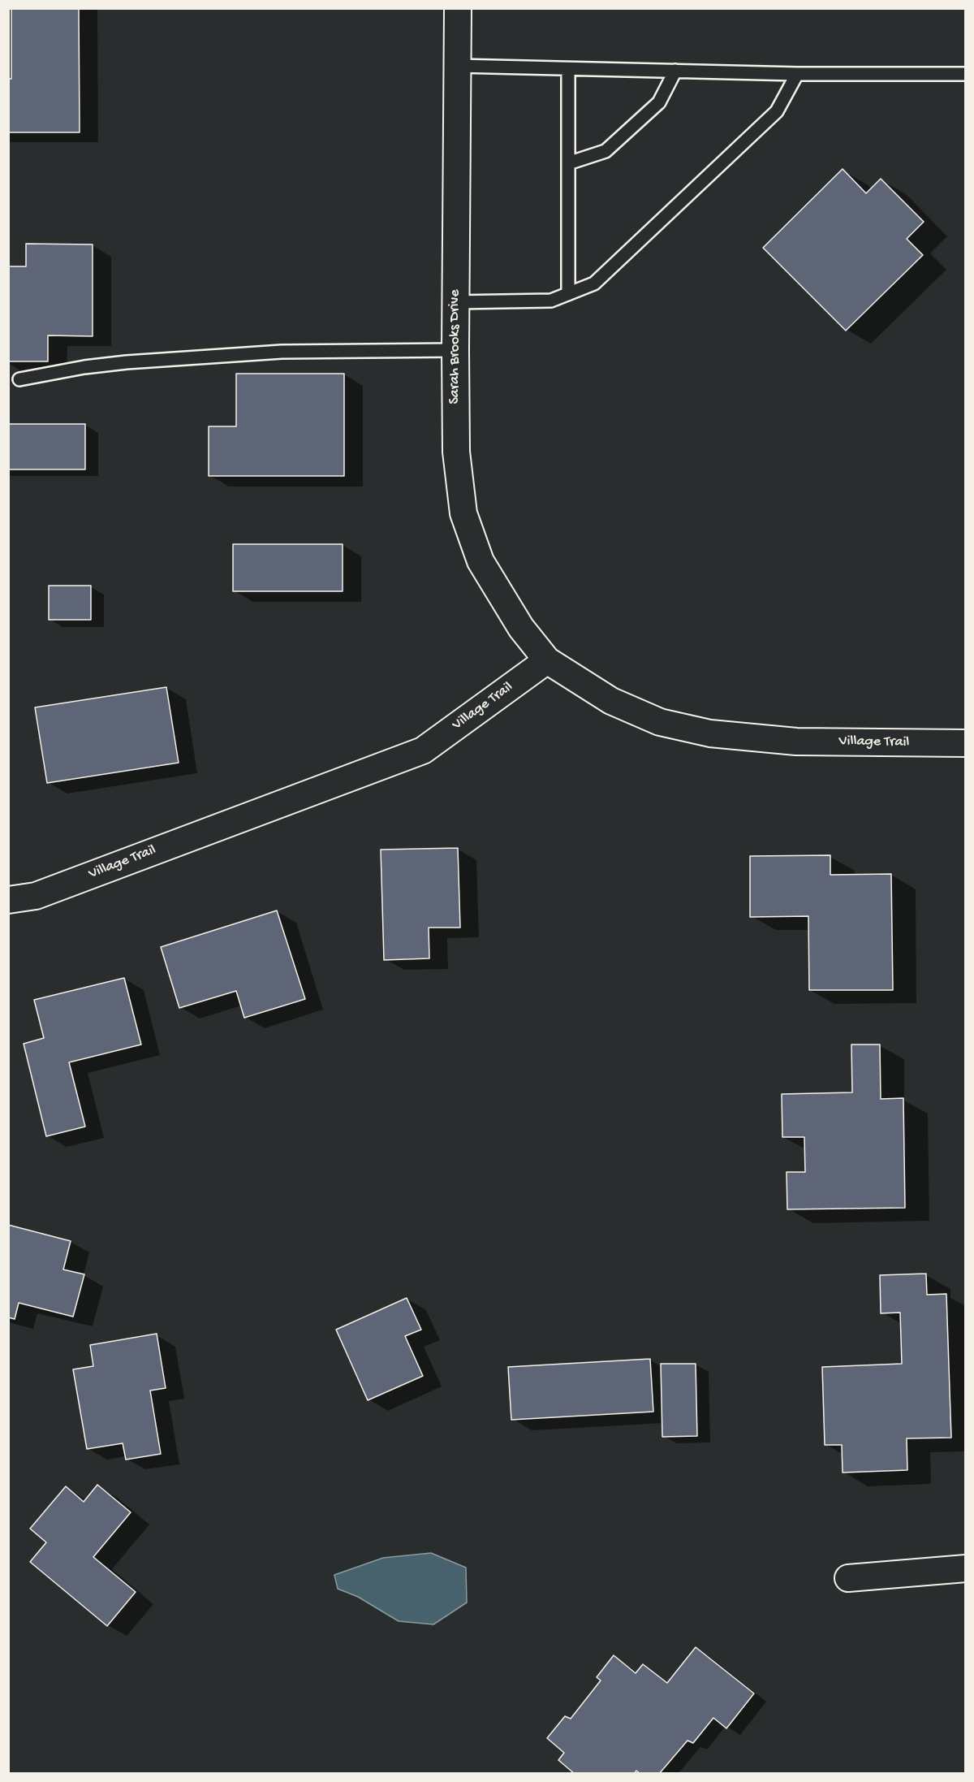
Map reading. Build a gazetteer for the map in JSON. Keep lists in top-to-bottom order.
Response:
{
  "streets": {
    "street": ["Sarah Brooks Drive", "Village Trail"]
  },
  "crossings": [
    ["Sarah Brooks Drive", "Village Trail"]
  ]
}
